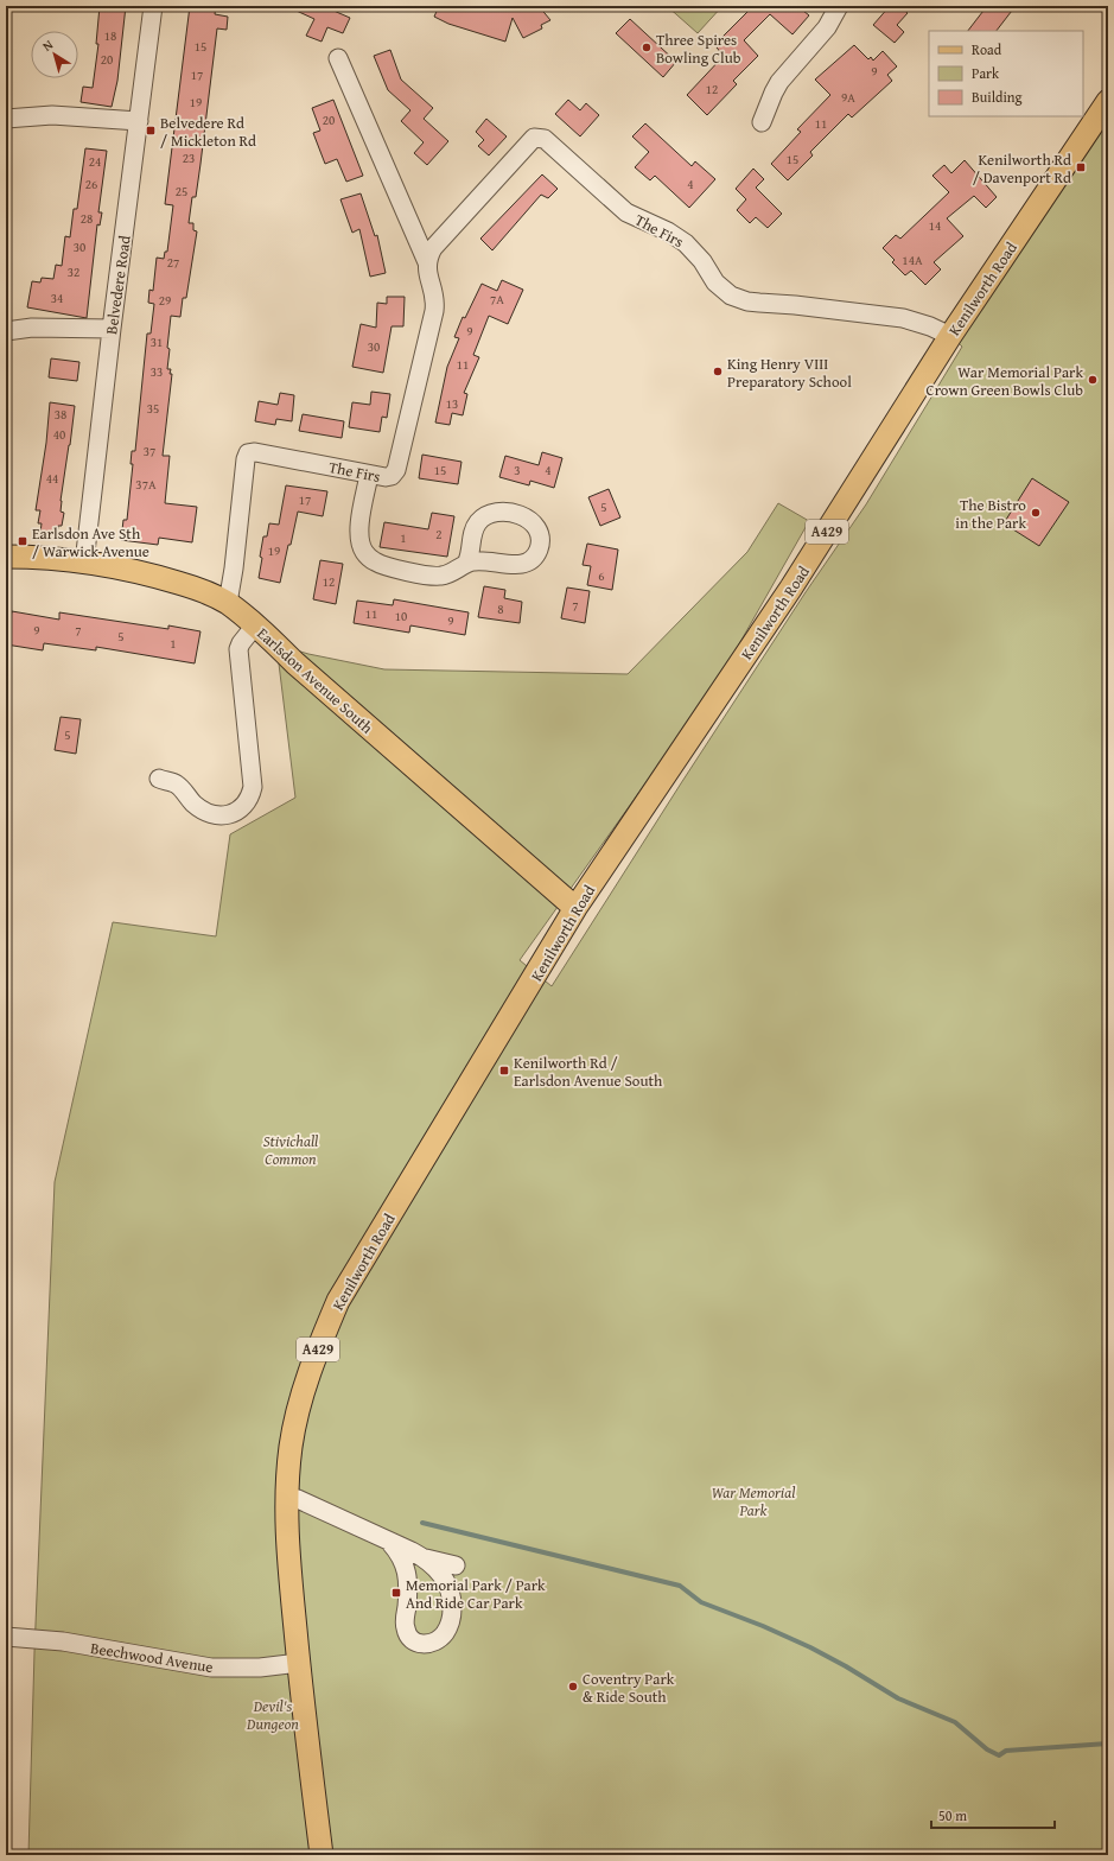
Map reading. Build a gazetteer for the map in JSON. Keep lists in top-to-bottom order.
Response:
{
  "streets": {
    "main road": ["Kenilworth Road", "A429", "Earlsdon Avenue South"],
    "street": ["The Firs", "Belvedere Road", "Beechwood Avenue"]
  },
  "crossings": [
    ["The Firs", "Kenilworth Road"],
    ["The Firs", "Earlsdon Avenue South"],
    ["Belvedere Road", "Earlsdon Avenue South"],
    ["Kenilworth Road", "Earlsdon Avenue South"],
    ["Kenilworth Road", "Beechwood Avenue"]
  ],
  "parks": ["Stivichall Common", "War Memorial Park", "Devil's Dungeon"],
  "places": {
    "other": [
      "Three Spires Bowling Club",
      "King Henry VIII Preparatory School",
      "War Memorial Park Crown Green Bowls Club",
      "The Bistro in the Park",
      "Coventry Park & Ride South"
    ],
    "transit": [
      "Belvedere Rd / Mickleton Rd",
      "Kenilworth Rd / Davenport Rd",
      "Earlsdon Ave Sth / Warwick Avenue",
      "Kenilworth Rd / Earlsdon Avenue South",
      "Memorial Park / Park And Ride Car Park"
    ]
  },
  "house_numbers": [
    "18",
    "15",
    "20",
    "9",
    "17",
    "12",
    "9A",
    "19",
    "20",
    "11",
    "23",
    "15",
    "24",
    "26",
    "4",
    "25",
    "28",
    "14",
    "30",
    "14A",
    "27",
    "32",
    "34",
    "7A",
    "29",
    "9",
    "31",
    "30",
    "11",
    "33",
    "13",
    "35",
    "38",
    "40",
    "37",
    "15",
    "3",
    "4",
    "44",
    "37A",
    "17",
    "5",
    "2",
    "1",
    "19",
    "6",
    "12",
    "7",
    "8",
    "11",
    "10",
    "9",
    "9",
    "7",
    "5",
    "1",
    "5"
  ],
  "legend": ["Road", "Park", "Building"],
  "scale_bar": "50 m",
  "north": "top left"
}
